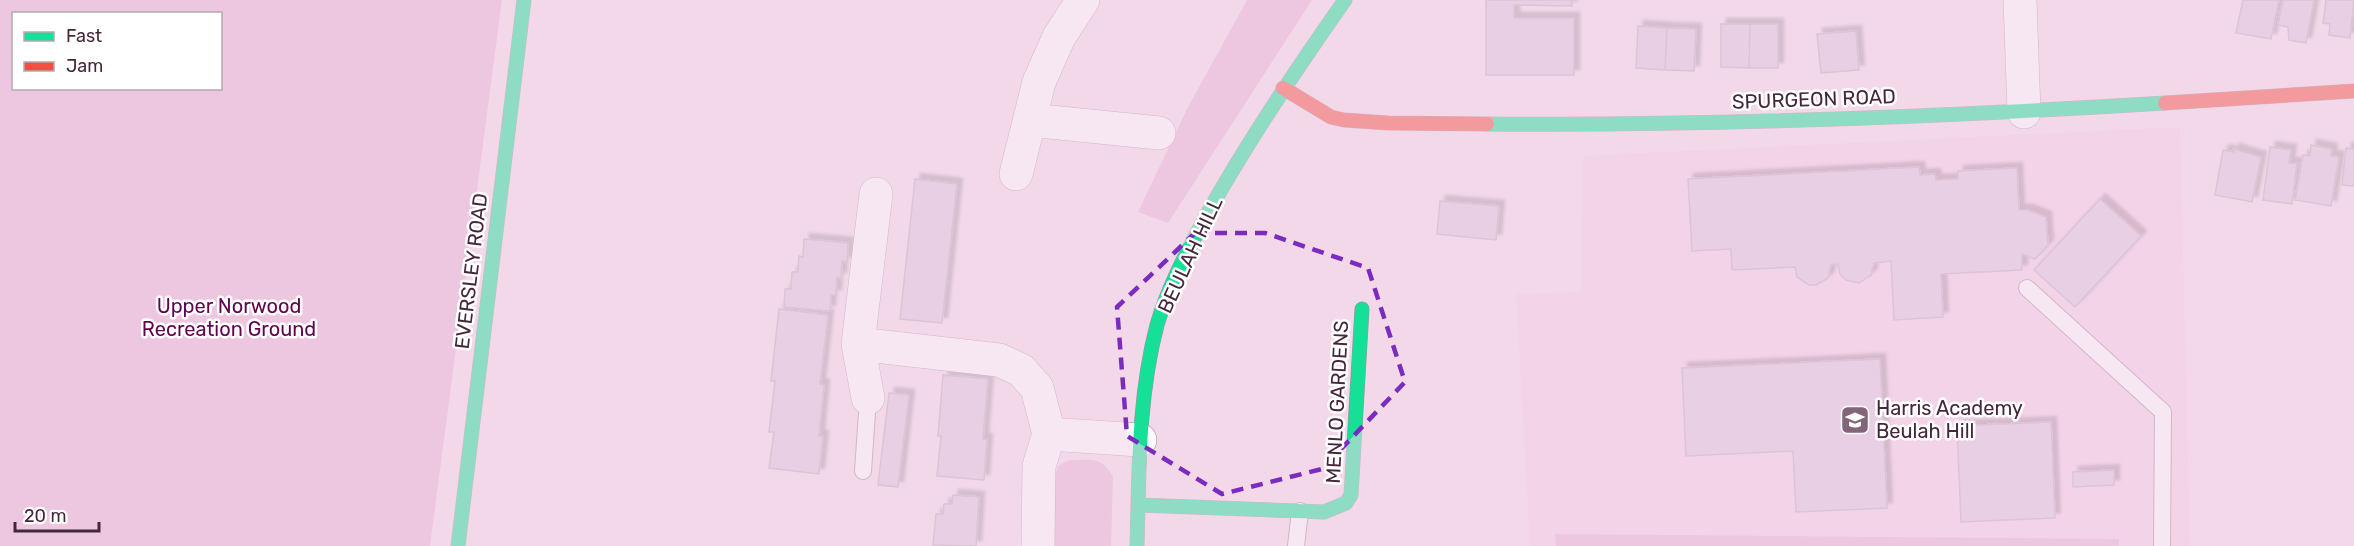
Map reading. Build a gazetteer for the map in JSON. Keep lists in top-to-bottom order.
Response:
{
  "streets": {
    "street": [
      "SPURGEON ROAD",
      "BEULAH HILL",
      "EVERSLEY ROAD",
      "MENLO GARDENS"
    ]
  },
  "crossings": [
    ["SPURGEON ROAD", "BEULAH HILL"],
    ["BEULAH HILL", "MENLO GARDENS"]
  ],
  "parks": ["Upper Norwood Recreation Ground"],
  "places": {
    "school or university": ["Harris Academy Beulah Hill"]
  },
  "legend": ["Fast", "Jam"],
  "scale_bar": "20 m"
}
